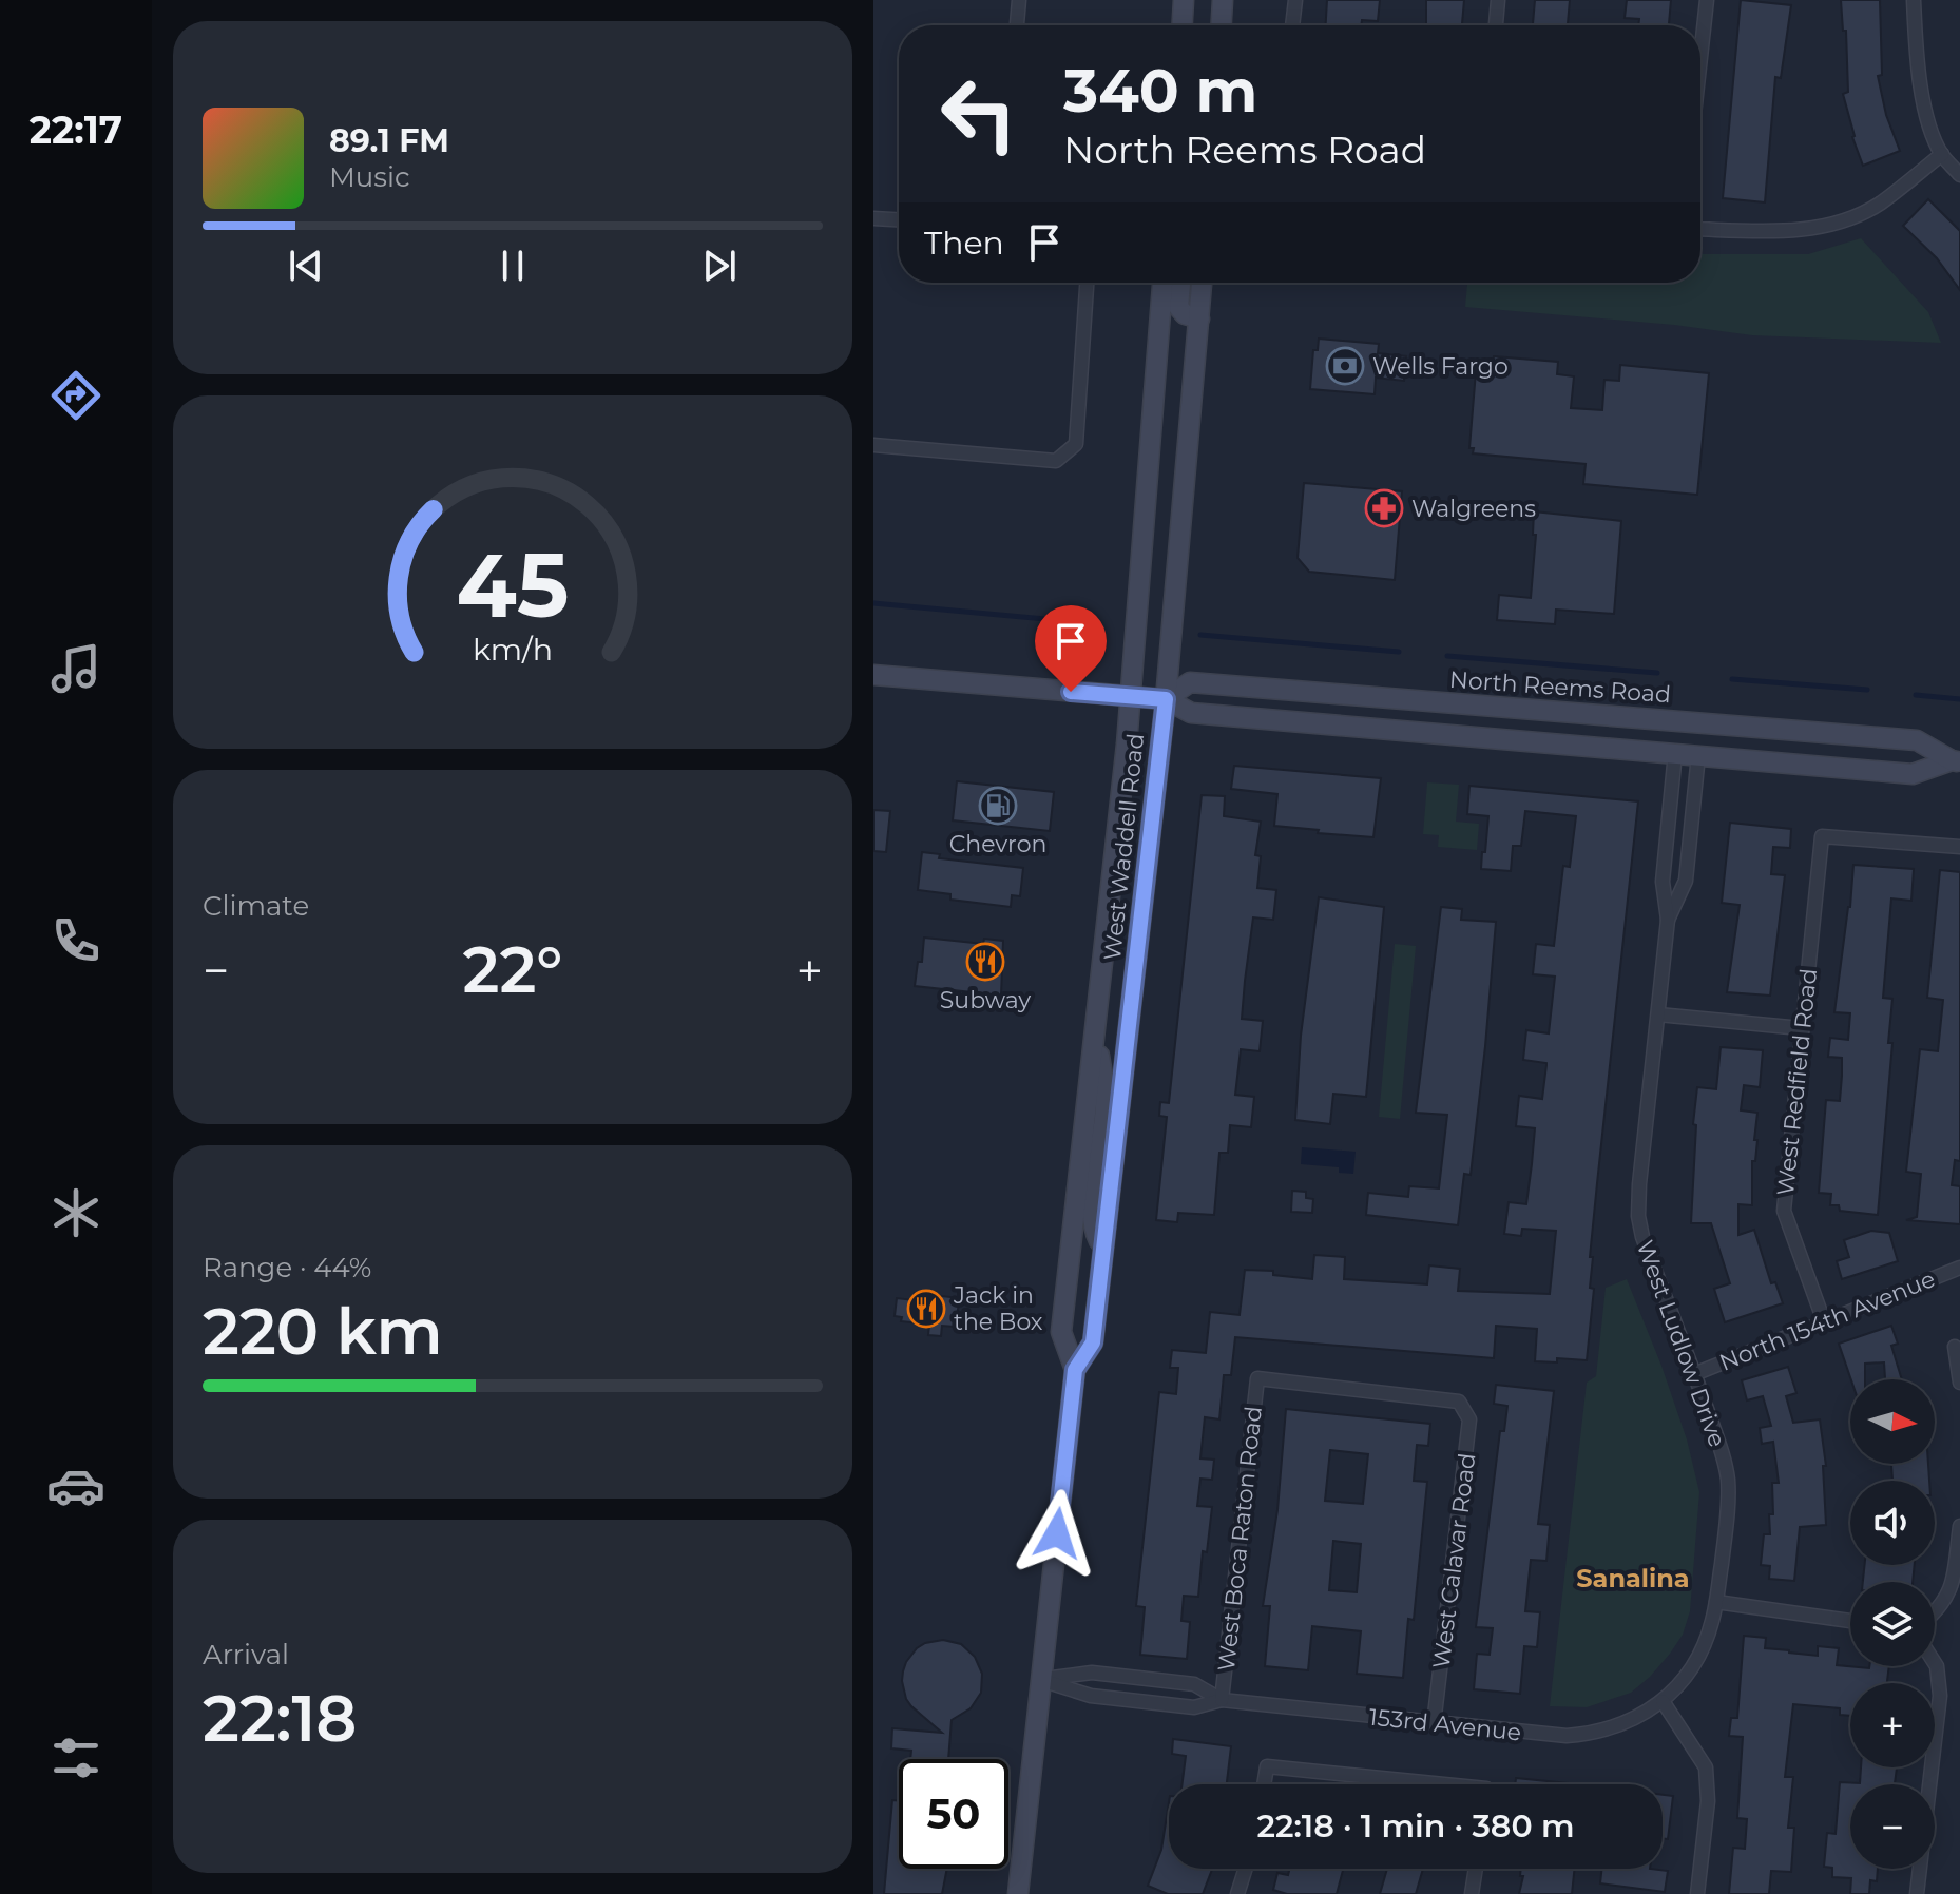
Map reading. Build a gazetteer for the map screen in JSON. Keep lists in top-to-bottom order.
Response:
{
  "streets": {
    "main road": ["North Reems Road", "West Waddell Road"],
    "street": [
      "West Redfield Road",
      "North 154th Avenue",
      "West Ludlow Drive",
      "West Boca Raton Road",
      "West Calavar Road",
      "153rd Avenue"
    ]
  },
  "crossings": [
    ["North Reems Road", "West Waddell Road"],
    ["North Reems Road", "West Ludlow Drive"],
    ["West Waddell Road", "153rd Avenue"],
    ["West Redfield Road", "North 154th Avenue"],
    ["North 154th Avenue", "West Ludlow Drive"],
    ["West Ludlow Drive", "153rd Avenue"],
    ["West Boca Raton Road", "West Calavar Road"],
    ["West Boca Raton Road", "153rd Avenue"],
    ["West Calavar Road", "153rd Avenue"]
  ],
  "districts": ["Sanalina"],
  "places": {
    "bank": ["Wells Fargo"],
    "pharmacy": ["Walgreens"],
    "fuel station": ["Chevron"],
    "restaurant": ["Subway", "Jack in the Box"]
  },
  "north": "right",
  "page": {
    "tabs": "22:17",
    "turn": ["340 m", "North Reems Road"],
    "song": ["89.1 FM", "Music"],
    "then": "Then",
    "tile": [
      "Climate",
      ["Range · 44%", "220 km"],
      ["Arrival", "22:18"]
    ],
    "heat": ["−", "22°", "+"],
    "map_buttons": ["+", "−"],
    "limit": "50",
    "trip": "22:18 · 1 min · 380 m",
    "gauge": ["45", "km/h"]
  }
}
